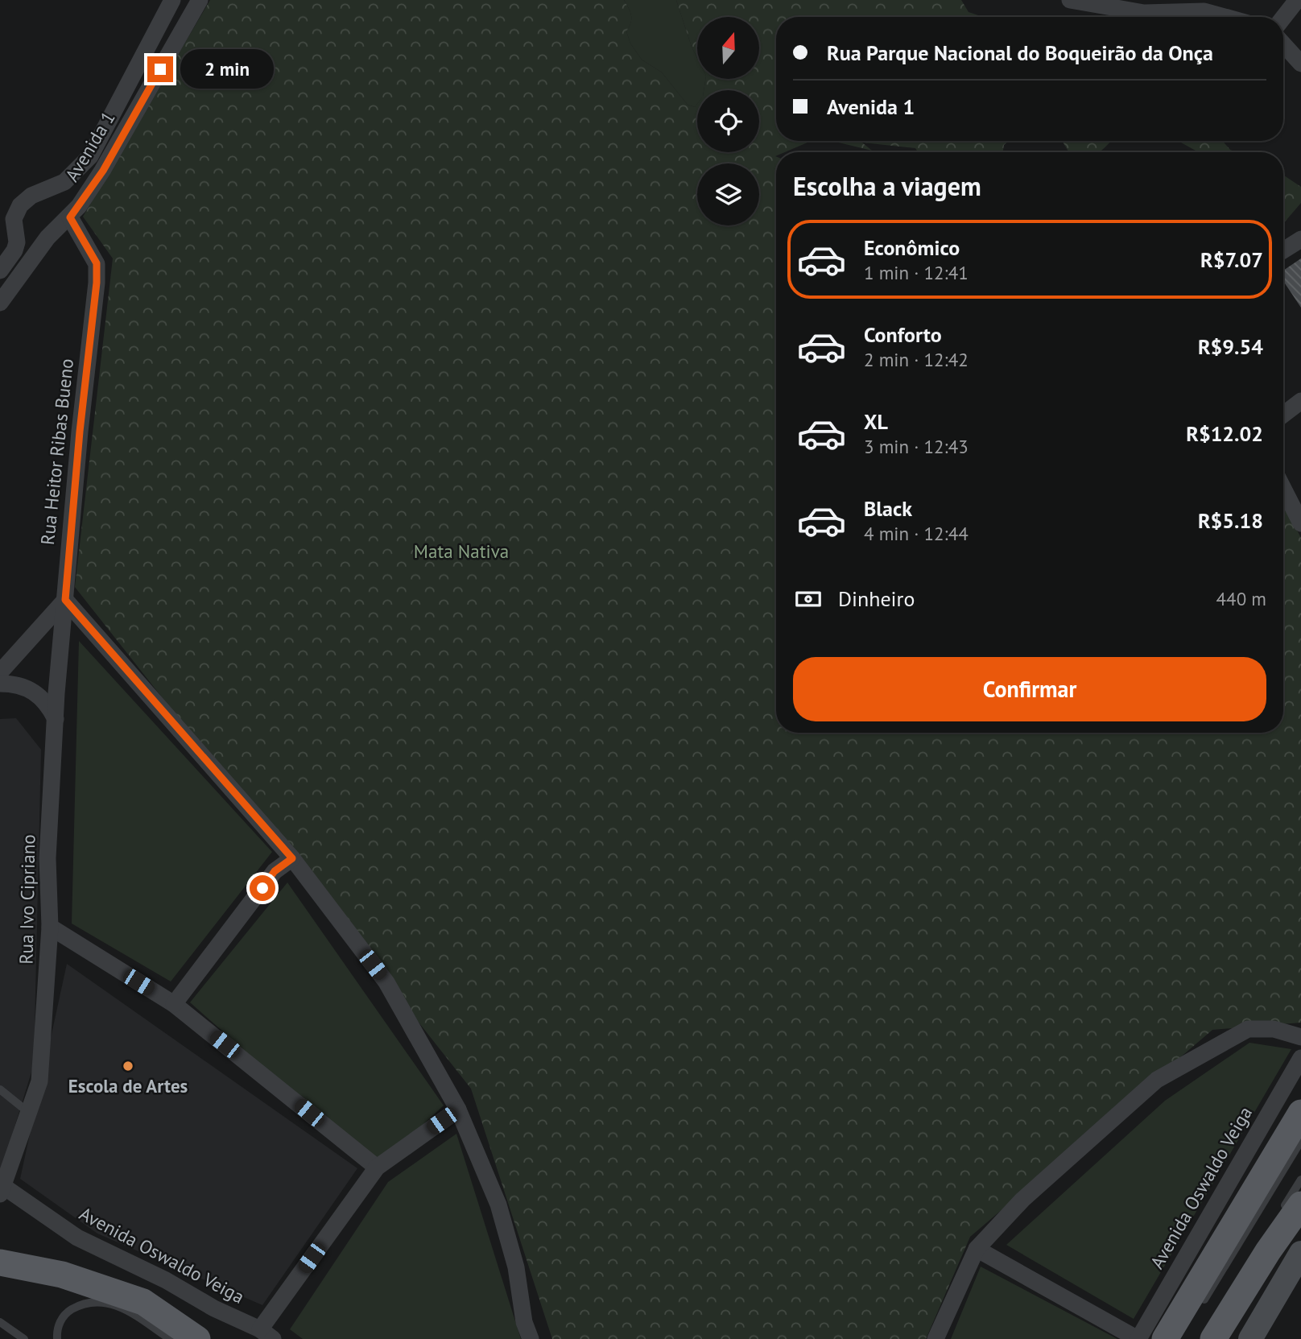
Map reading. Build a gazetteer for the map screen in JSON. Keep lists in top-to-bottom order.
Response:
{
  "streets": {
    "street": [
      "Avenida 1",
      "Rua Heitor Ribas Bueno",
      "Rua Ivo Cipriano",
      "Avenida Oswaldo Veiga"
    ]
  },
  "crossings": [
    ["Avenida 1", "Rua Heitor Ribas Bueno"],
    ["Rua Heitor Ribas Bueno", "Rua Ivo Cipriano"],
    ["Rua Ivo Cipriano", "Avenida Oswaldo Veiga"]
  ],
  "parks": ["Mata Nativa"],
  "places": ["Escola de Artes"],
  "north": "top",
  "page": {
    "banner": ["Rua Parque Nacional do Boqueirão da Onça", "Avenida 1"],
    "bubble": "2 min",
    "heading": "Escolha a viagem",
    "list": [
      {
        "name": "Econômico",
        "note": "1 min · 12:41",
        "value": "R$7.07"
      },
      {
        "name": "Conforto",
        "note": "2 min · 12:42",
        "value": "R$9.54"
      },
      {
        "name": "XL",
        "note": "3 min · 12:43",
        "value": "R$12.02"
      },
      {
        "name": "Black",
        "note": "4 min · 12:44",
        "value": "R$5.18"
      }
    ],
    "pay": ["Dinheiro", "440 m"],
    "buttons": "Confirmar"
  }
}
